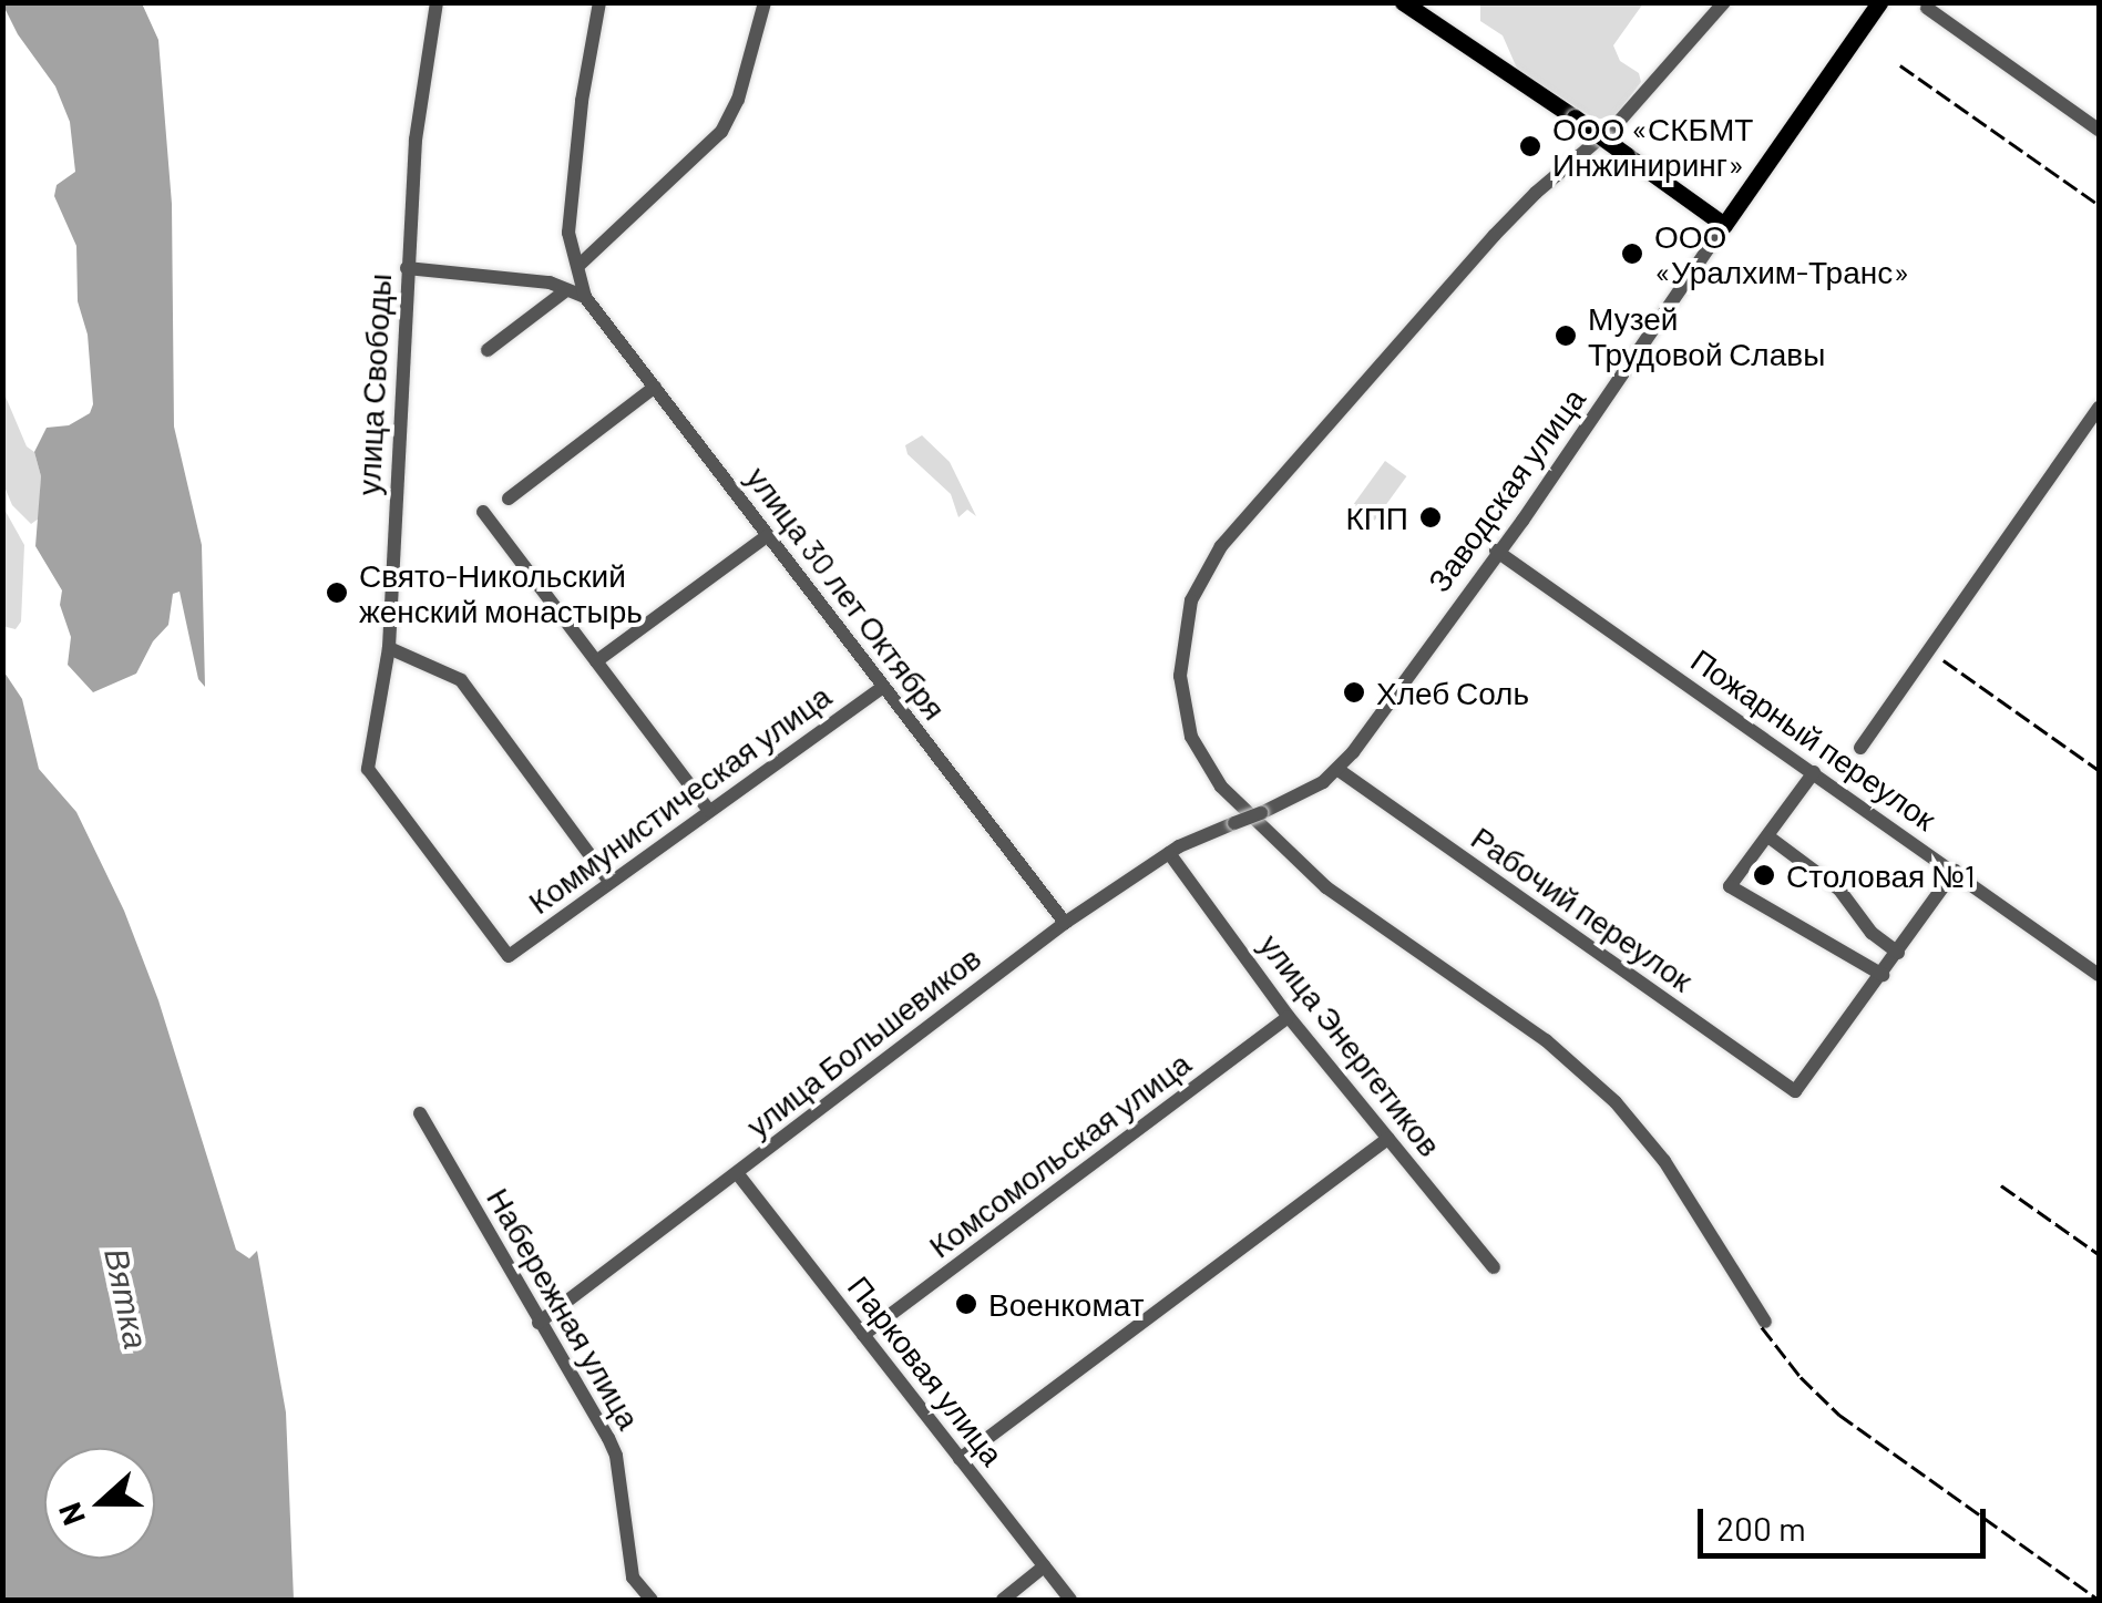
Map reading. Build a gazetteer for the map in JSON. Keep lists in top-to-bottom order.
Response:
{
  "streets": {
    "main road": ["Заводская улица"],
    "street": [
      "улица Свободы",
      "улица 30 лет Октября",
      "Пожарный переулок",
      "Коммунистическая улица",
      "Рабочий переулок",
      "улица Большевиков",
      "улица Энергетиков",
      "Комсомольская улица",
      "Набережная улица",
      "Парковая улица"
    ]
  },
  "crossings": [
    ["улица Свободы", "Коммунистическая улица"],
    ["Заводская улица", "Пожарный переулок"],
    ["Заводская улица", "Рабочий переулок"],
    ["Заводская улица", "улица Большевиков"],
    ["улица 30 лет Октября", "Коммунистическая улица"],
    ["улица 30 лет Октября", "улица Большевиков"],
    ["улица Большевиков", "улица Энергетиков"],
    ["улица Большевиков", "Набережная улица"],
    ["улица Большевиков", "Парковая улица"],
    ["улица Энергетиков", "Комсомольская улица"],
    ["Комсомольская улица", "Парковая улица"]
  ],
  "water": ["Вятка"],
  "places": [
    "ООО «СКБМТ Инжиниринг»",
    "ООО «Уралхим-Транс»",
    "Музей Трудовой Славы",
    "КПП",
    "Свято-Никольский женский монастырь",
    "Хлеб Соль",
    "Столовая №1",
    "Военкомат"
  ],
  "scale_bar": "200 m",
  "north": "left"
}
